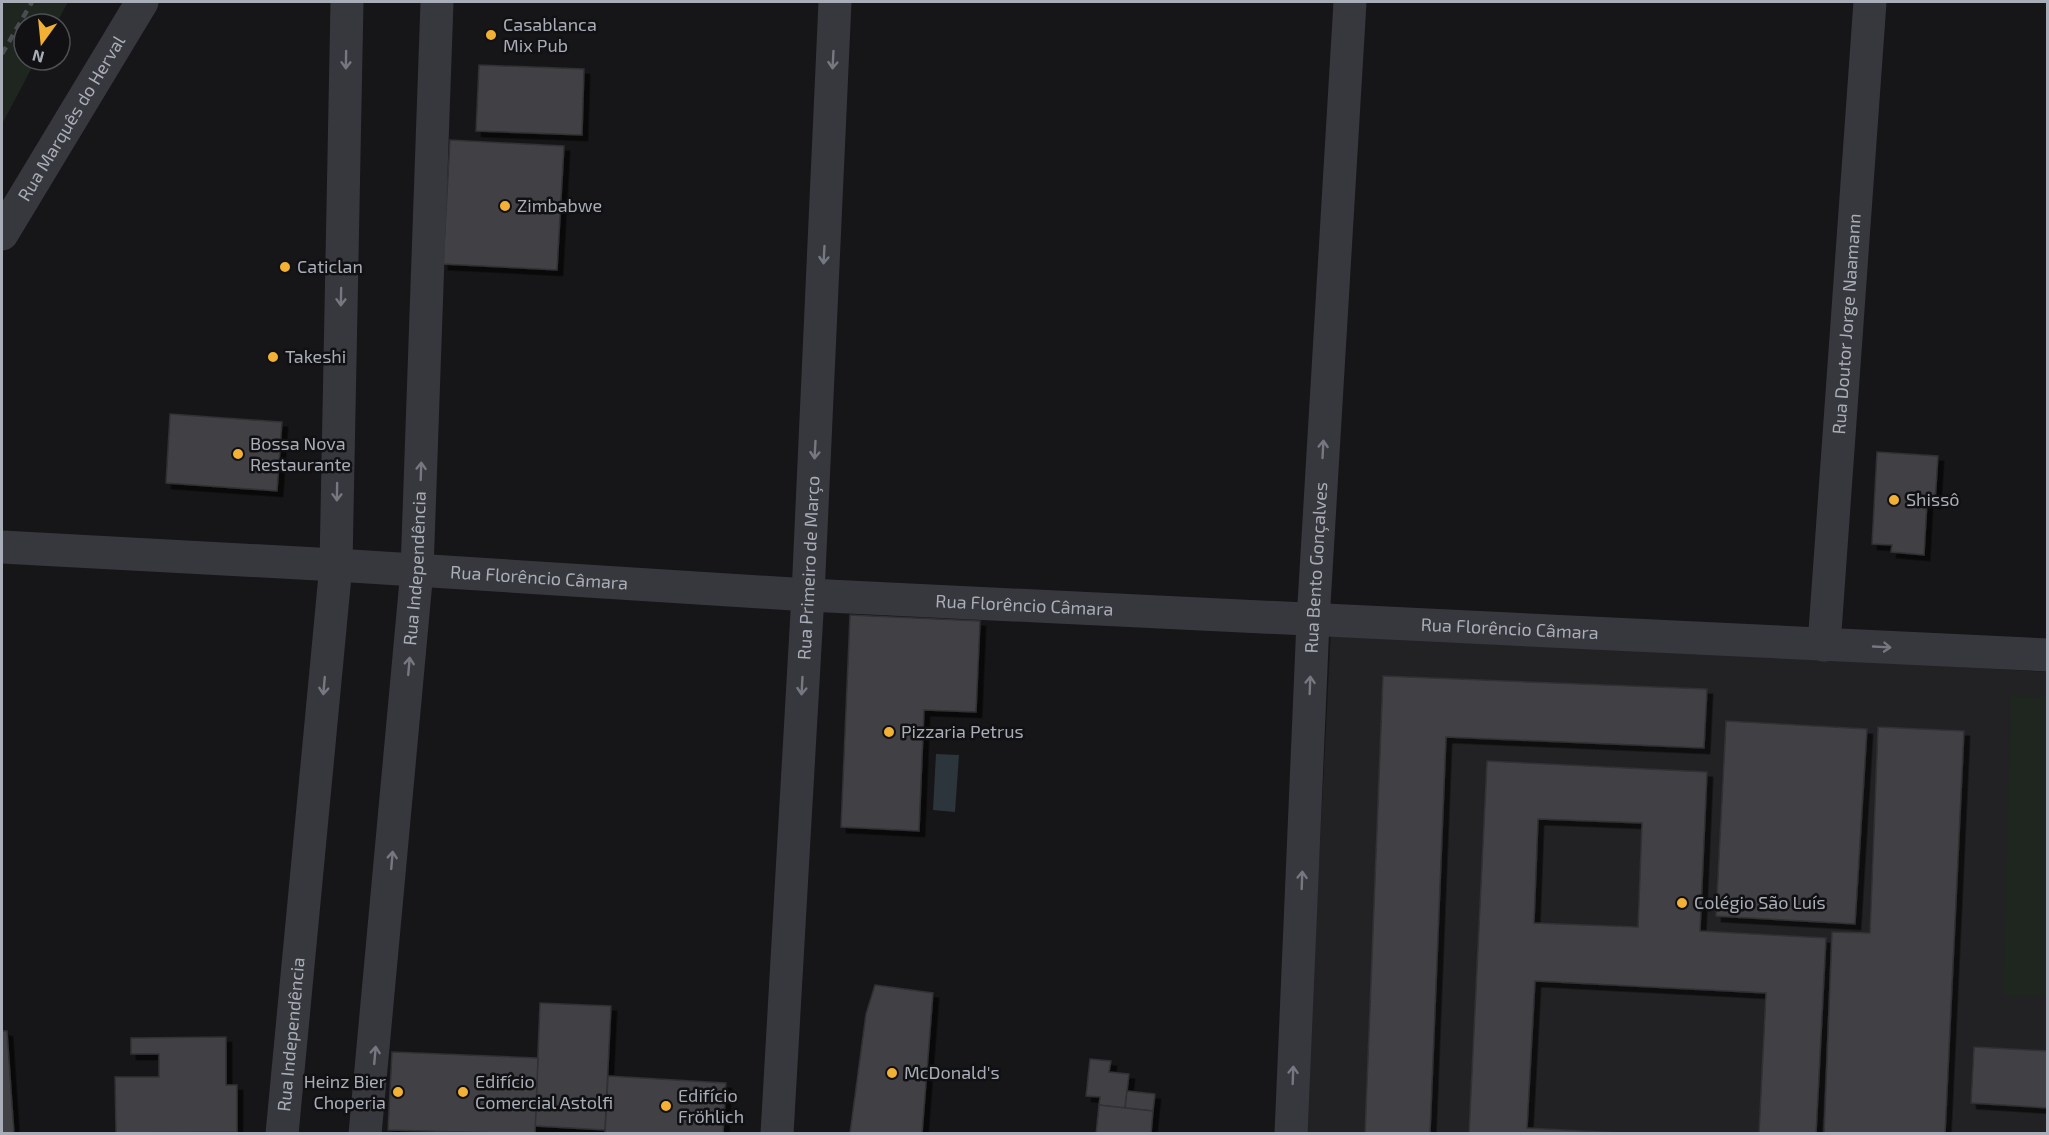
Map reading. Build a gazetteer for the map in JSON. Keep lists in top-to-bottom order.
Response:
{
  "streets": {
    "street": [
      "Rua Marquês do Herval",
      "Rua Doutor Jorge Naamann",
      "Rua Bento Gonçalves",
      "Rua Independência",
      "Rua Primeiro de Março",
      "Rua Florêncio Câmara"
    ]
  },
  "crossings": [
    ["Rua Doutor Jorge Naamann", "Rua Florêncio Câmara"],
    ["Rua Bento Gonçalves", "Rua Florêncio Câmara"],
    ["Rua Independência", "Rua Florêncio Câmara"],
    ["Rua Primeiro de Março", "Rua Florêncio Câmara"]
  ],
  "one_way": ["Rua Bento Gonçalves", "Rua Primeiro de Março"],
  "places": [
    "Casablanca Mix Pub",
    "Zimbabwe",
    "Caticlan",
    "Takeshi",
    "Bossa Nova Restaurante",
    "Shissô",
    "Pizzaria Petrus",
    "Colégio São Luís",
    "McDonald's",
    "Heinz Bier Choperia",
    "Edifício Comercial Astolfi",
    "Edifício Fröhlich"
  ],
  "north": "bottom"
}
